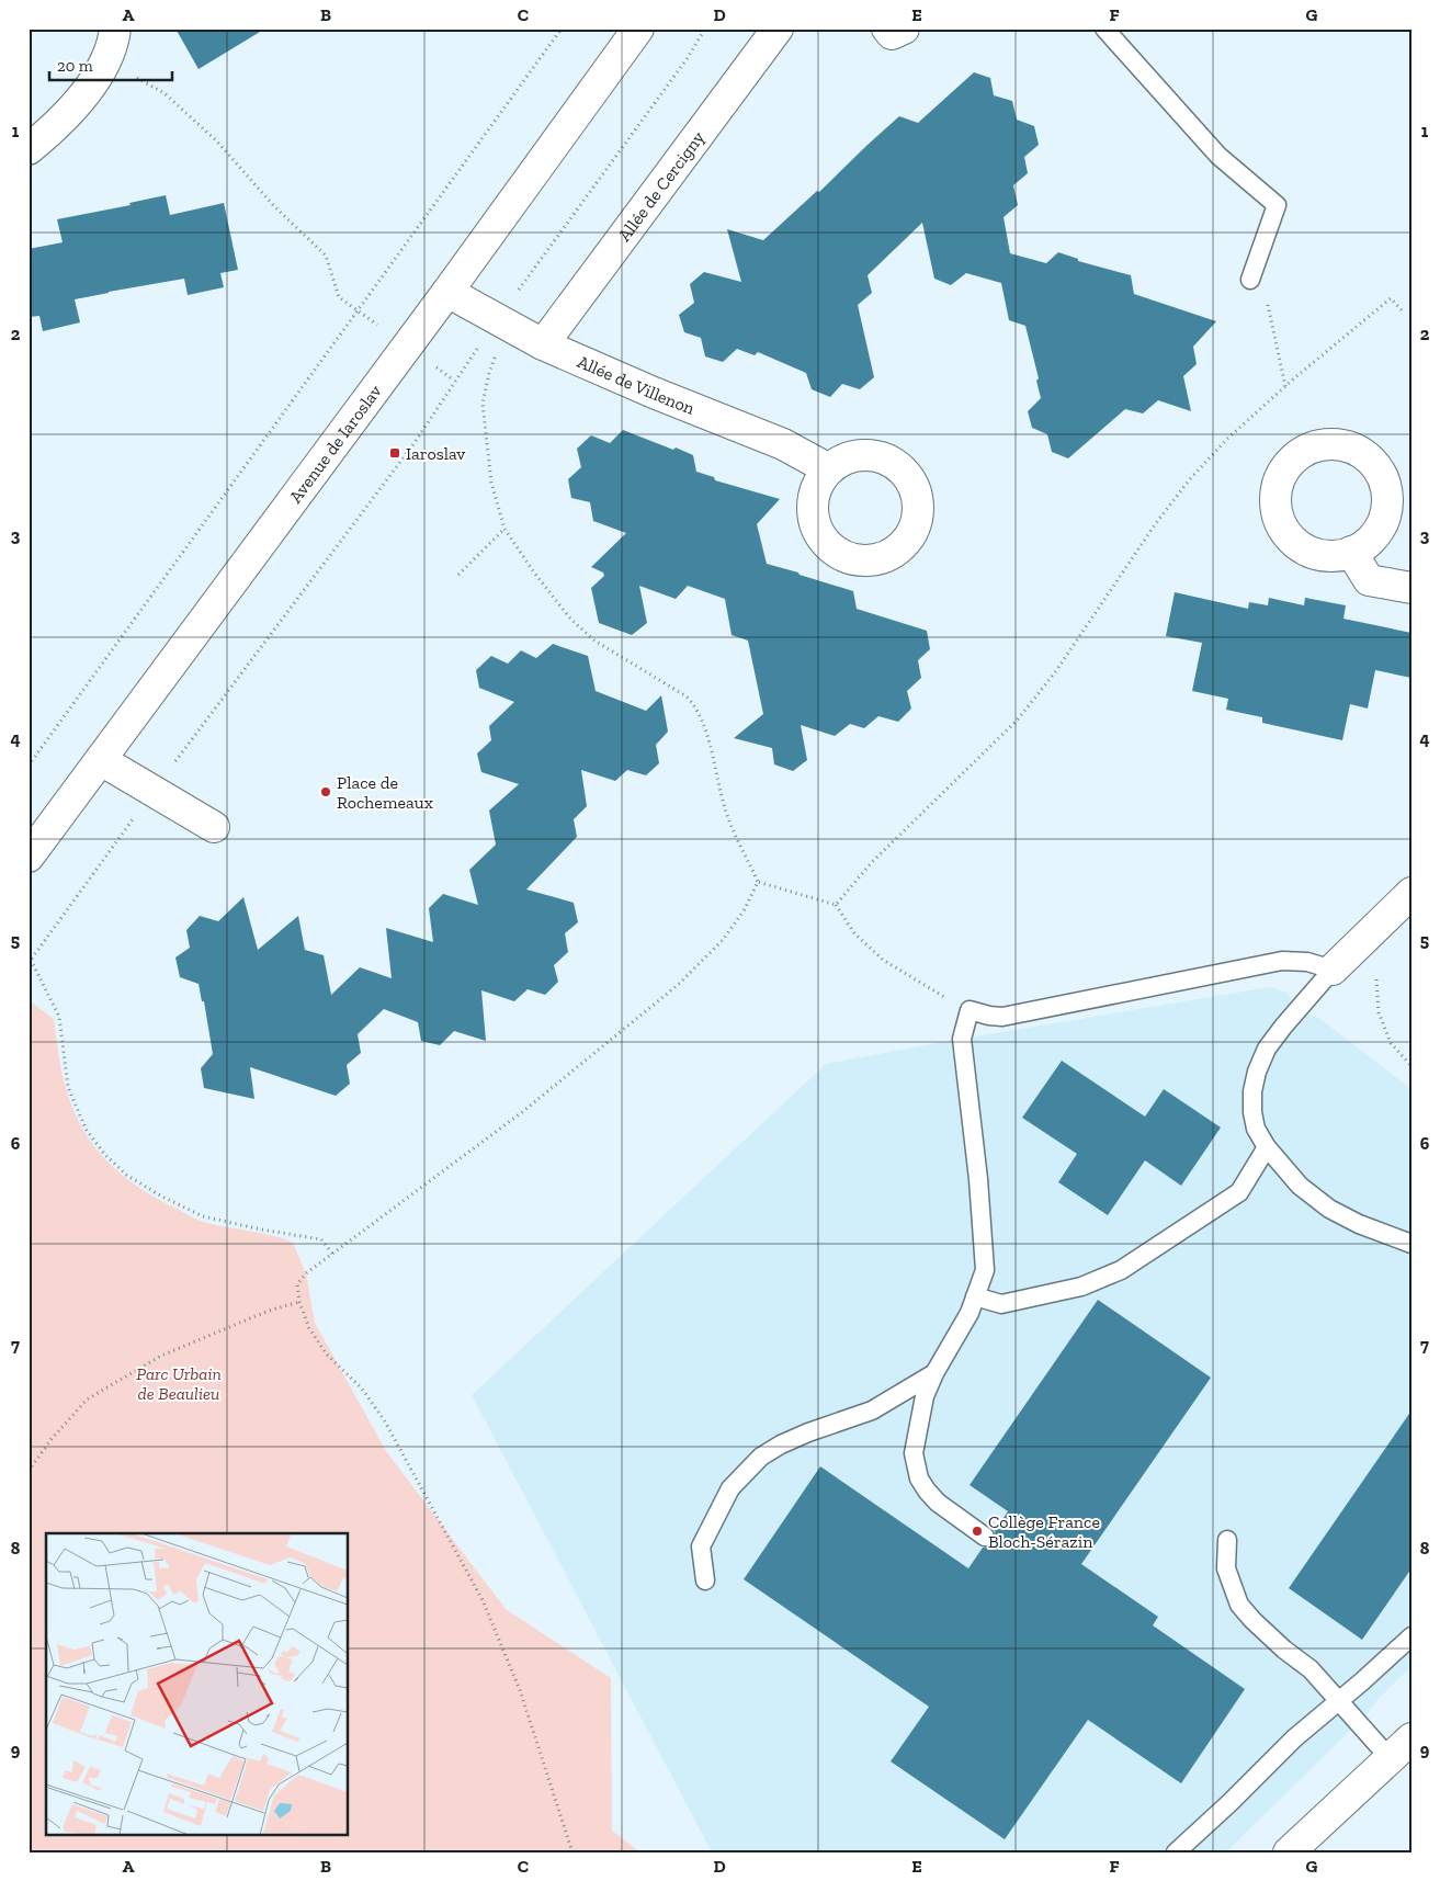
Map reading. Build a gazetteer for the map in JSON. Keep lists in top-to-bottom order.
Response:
{
  "streets": {
    "street": ["Allée de Cercigny", "Allée de Villenon", "Avenue de Iaroslav"]
  },
  "crossings": [
    ["Allée de Cercigny", "Allée de Villenon"],
    ["Allée de Villenon", "Avenue de Iaroslav"]
  ],
  "parks": ["Parc Urbain de Beaulieu"],
  "places": {
    "transit": ["Iaroslav"],
    "other": ["Place de Rochemeaux", "Collège France Bloch-Sérazin"]
  },
  "scale_bar": "20 m",
  "grid": {
    "columns": [
      "A",
      "B",
      "C",
      "D",
      "E",
      "F",
      "G"
    ],
    "rows": [
      "1",
      "2",
      "3",
      "4",
      "5",
      "6",
      "7",
      "8",
      "9"
    ]
  }
}
